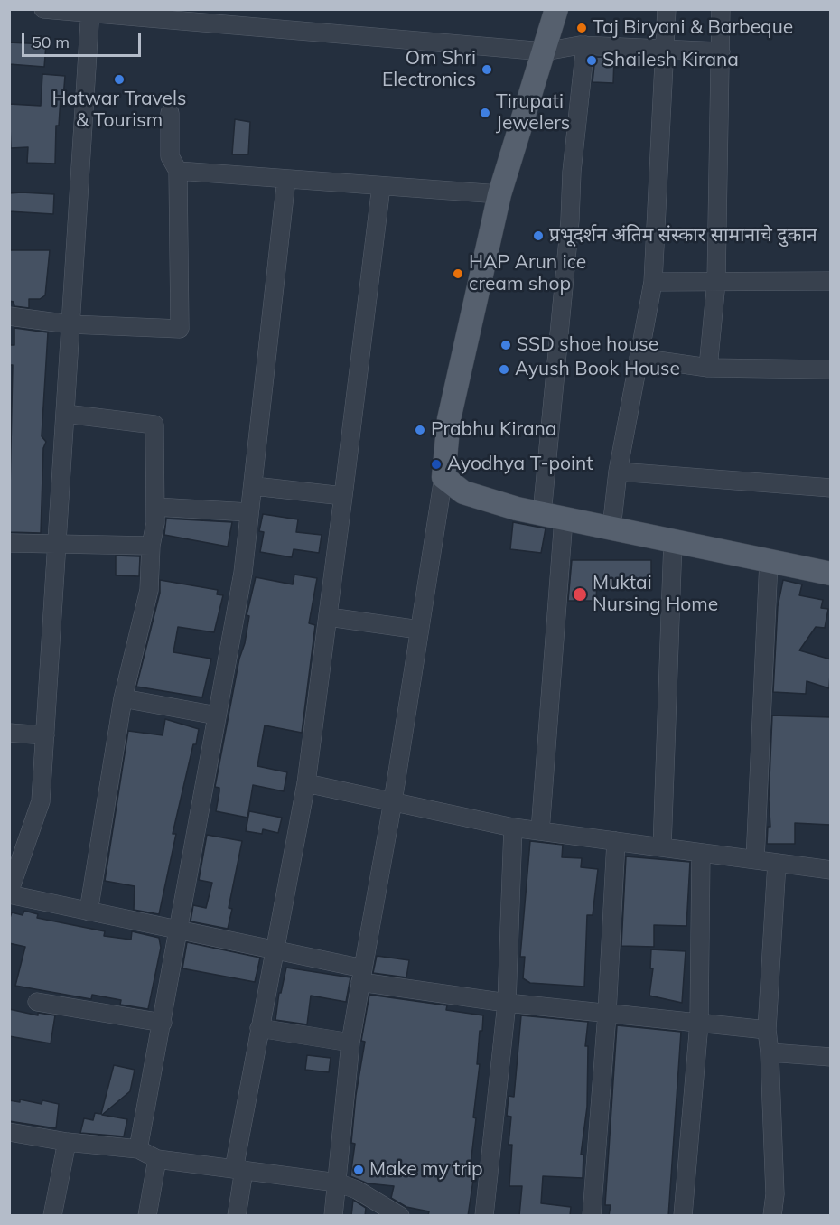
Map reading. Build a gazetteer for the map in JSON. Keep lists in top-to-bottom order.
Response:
{
  "places": [
    "Taj Biryani & Barbeque",
    "Shailesh Kirana",
    "Om Shri Electronics",
    "Hatwar Travels & Tourism",
    "Tirupati Jewelers",
    "प्रभूदर्शन अंतिम संस्कार सामानाचे दुकान",
    "HAP Arun ice cream shop",
    "SSD shoe house",
    "Ayush Book House",
    "Prabhu Kirana",
    "Ayodhya T-point",
    "Muktai Nursing Home",
    "Make my trip"
  ],
  "scale_bar": "50 m"
}
